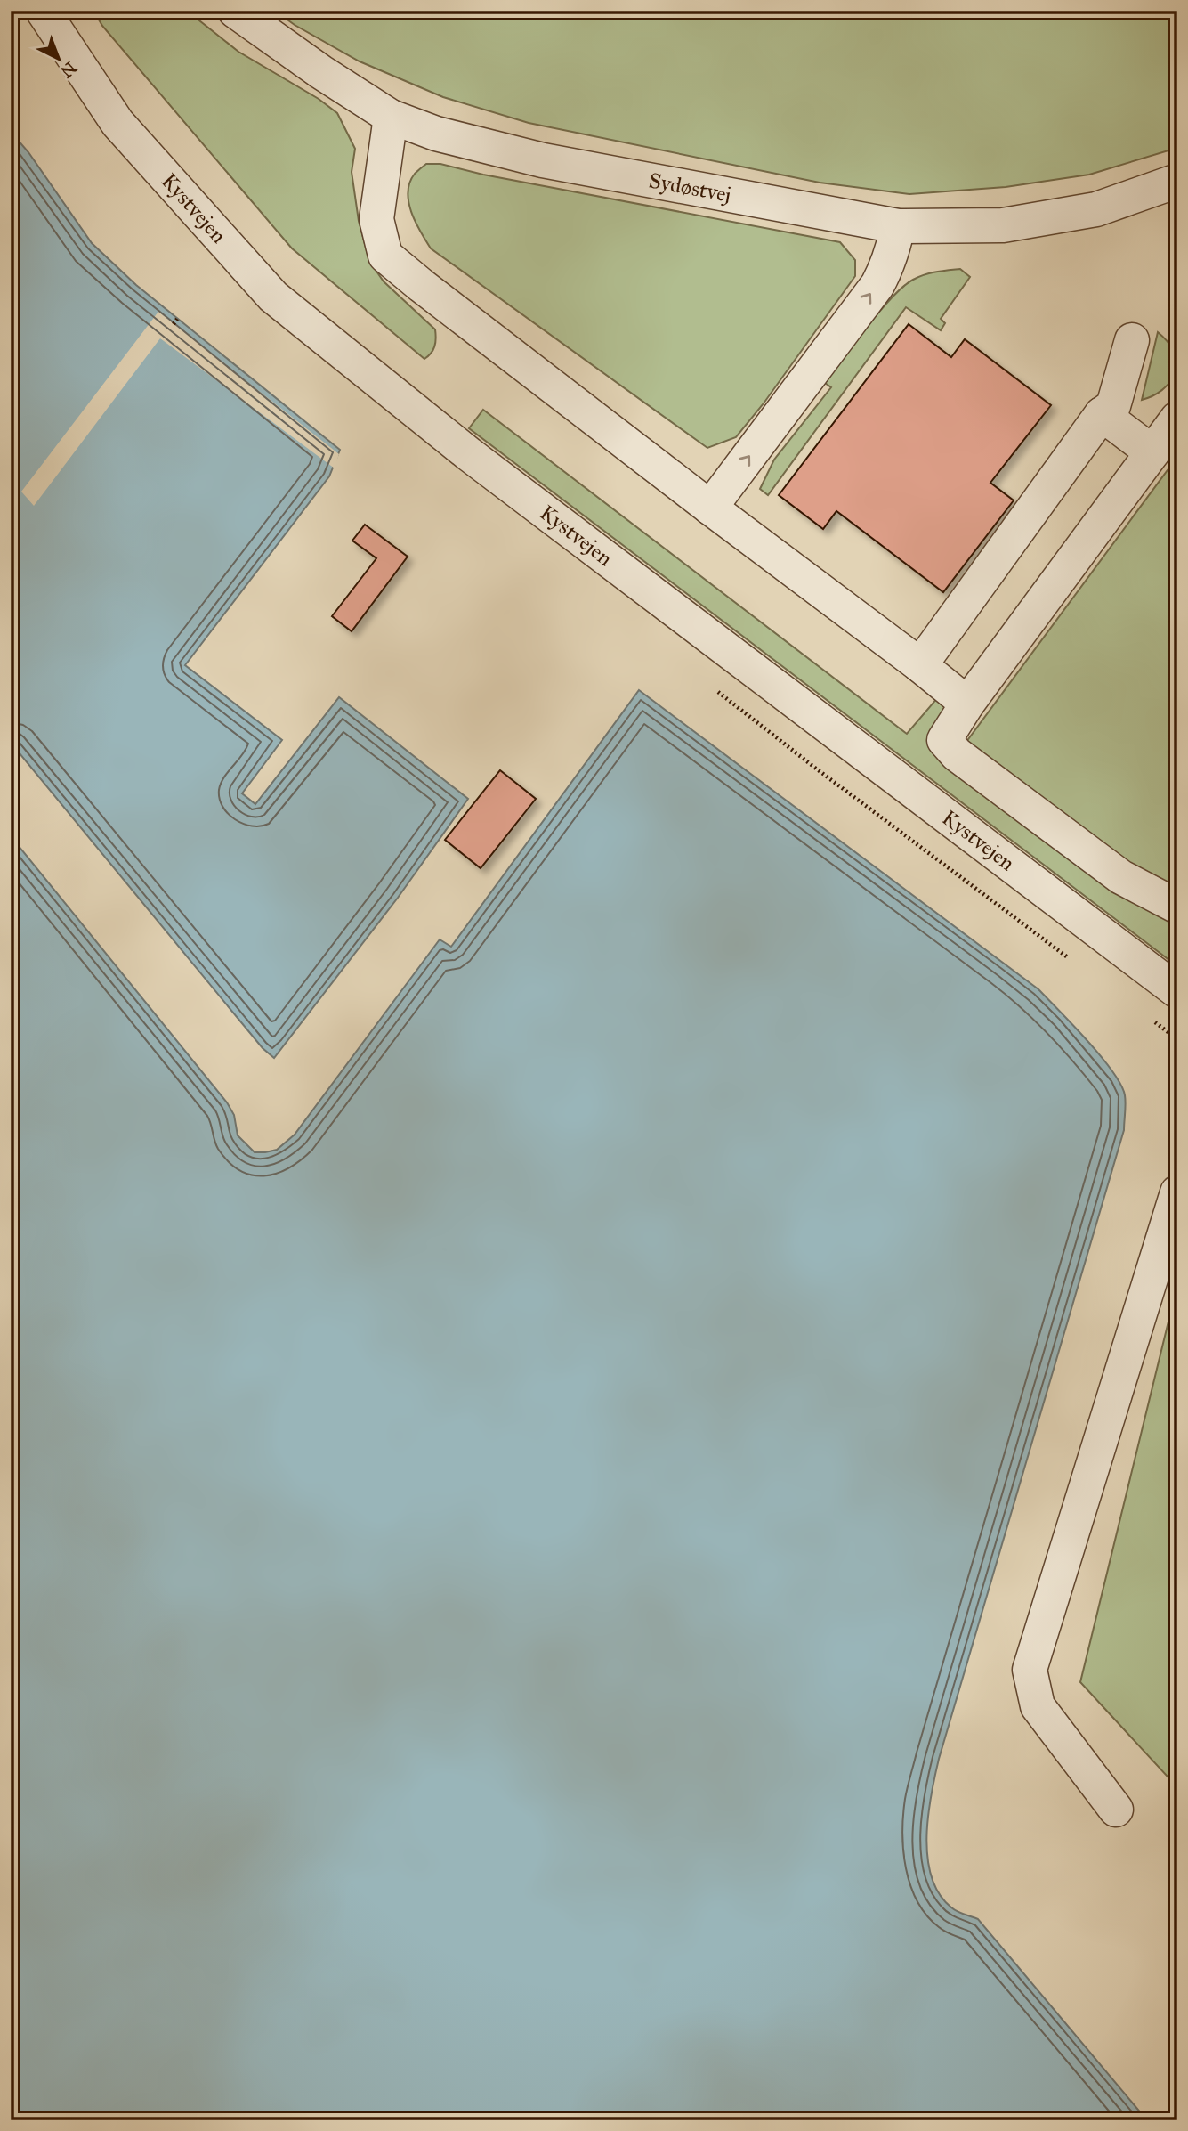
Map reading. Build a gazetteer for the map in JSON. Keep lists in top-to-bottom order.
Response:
{
  "streets": {
    "street": ["Sydøstvej", "Kystvejen"]
  },
  "north": "bottom right"
}
